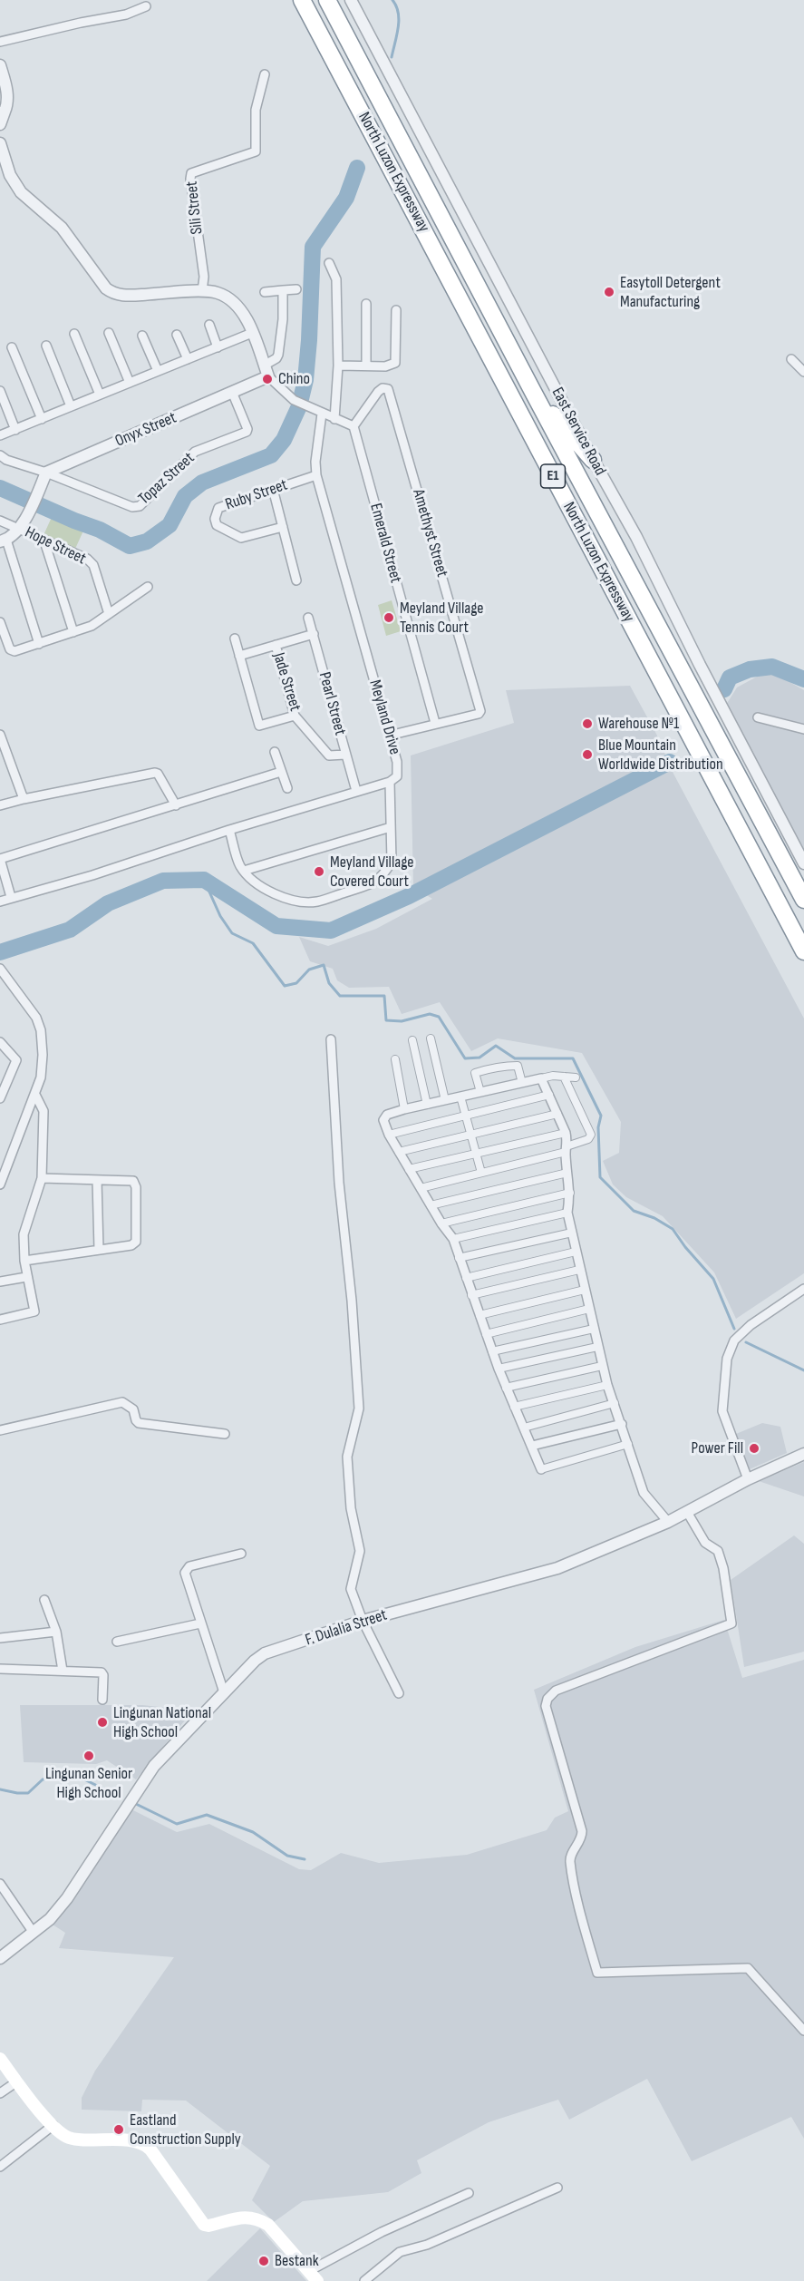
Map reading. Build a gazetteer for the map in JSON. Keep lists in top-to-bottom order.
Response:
{
  "streets": {
    "highway": ["North Luzon Expressway", "E1"],
    "street": [
      "Sili Street",
      "Onyx Street",
      "East Service Road",
      "Topaz Street",
      "Ruby Street",
      "Amethyst Street",
      "Emerald Street",
      "Hope Street",
      "Jade Street",
      "Pearl Street",
      "Meyland Drive",
      "F. Dulalia Street"
    ]
  },
  "crossings": [
    ["Onyx Street", "Topaz Street"],
    ["Ruby Street", "Meyland Drive"],
    ["Amethyst Street", "Emerald Street"],
    ["Amethyst Street", "Meyland Drive"],
    ["Jade Street", "Pearl Street"]
  ],
  "places": [
    "Easytoll Detergent Manufacturing",
    "Chino",
    "Meyland Village Tennis Court",
    "Warehouse №1",
    "Blue Mountain Worldwide Distribution",
    "Meyland Village Covered Court",
    "Power Fill",
    "Lingunan National High School",
    "Lingunan Senior High School",
    "Eastland Construction Supply",
    "Bestank"
  ]
}
